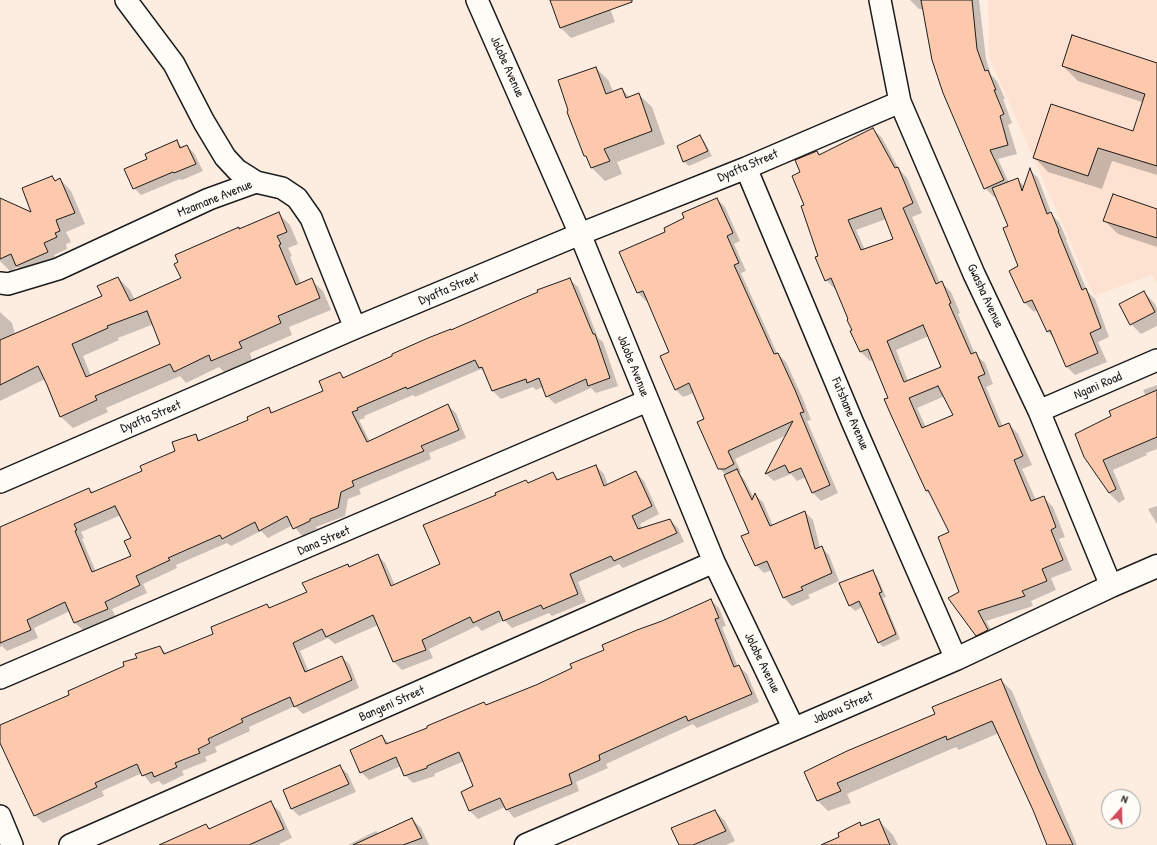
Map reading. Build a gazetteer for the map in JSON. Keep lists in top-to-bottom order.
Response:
{
  "streets": {
    "street": [
      "Jolobe Avenue",
      "Dyafta Street",
      "Mzamane Avenue",
      "Gwasha Avenue",
      "Ngani Road",
      "Futshane Avenue",
      "Dana Street",
      "Bangeni Street",
      "Jabavu Street"
    ]
  },
  "crossings": [
    ["Jolobe Avenue", "Dyafta Street"],
    ["Jolobe Avenue", "Dana Street"],
    ["Jolobe Avenue", "Bangeni Street"],
    ["Jolobe Avenue", "Jabavu Street"],
    ["Dyafta Street", "Mzamane Avenue"],
    ["Dyafta Street", "Gwasha Avenue"],
    ["Dyafta Street", "Futshane Avenue"],
    ["Gwasha Avenue", "Ngani Road"],
    ["Gwasha Avenue", "Jabavu Street"],
    ["Futshane Avenue", "Jabavu Street"]
  ],
  "north": "top"
}
